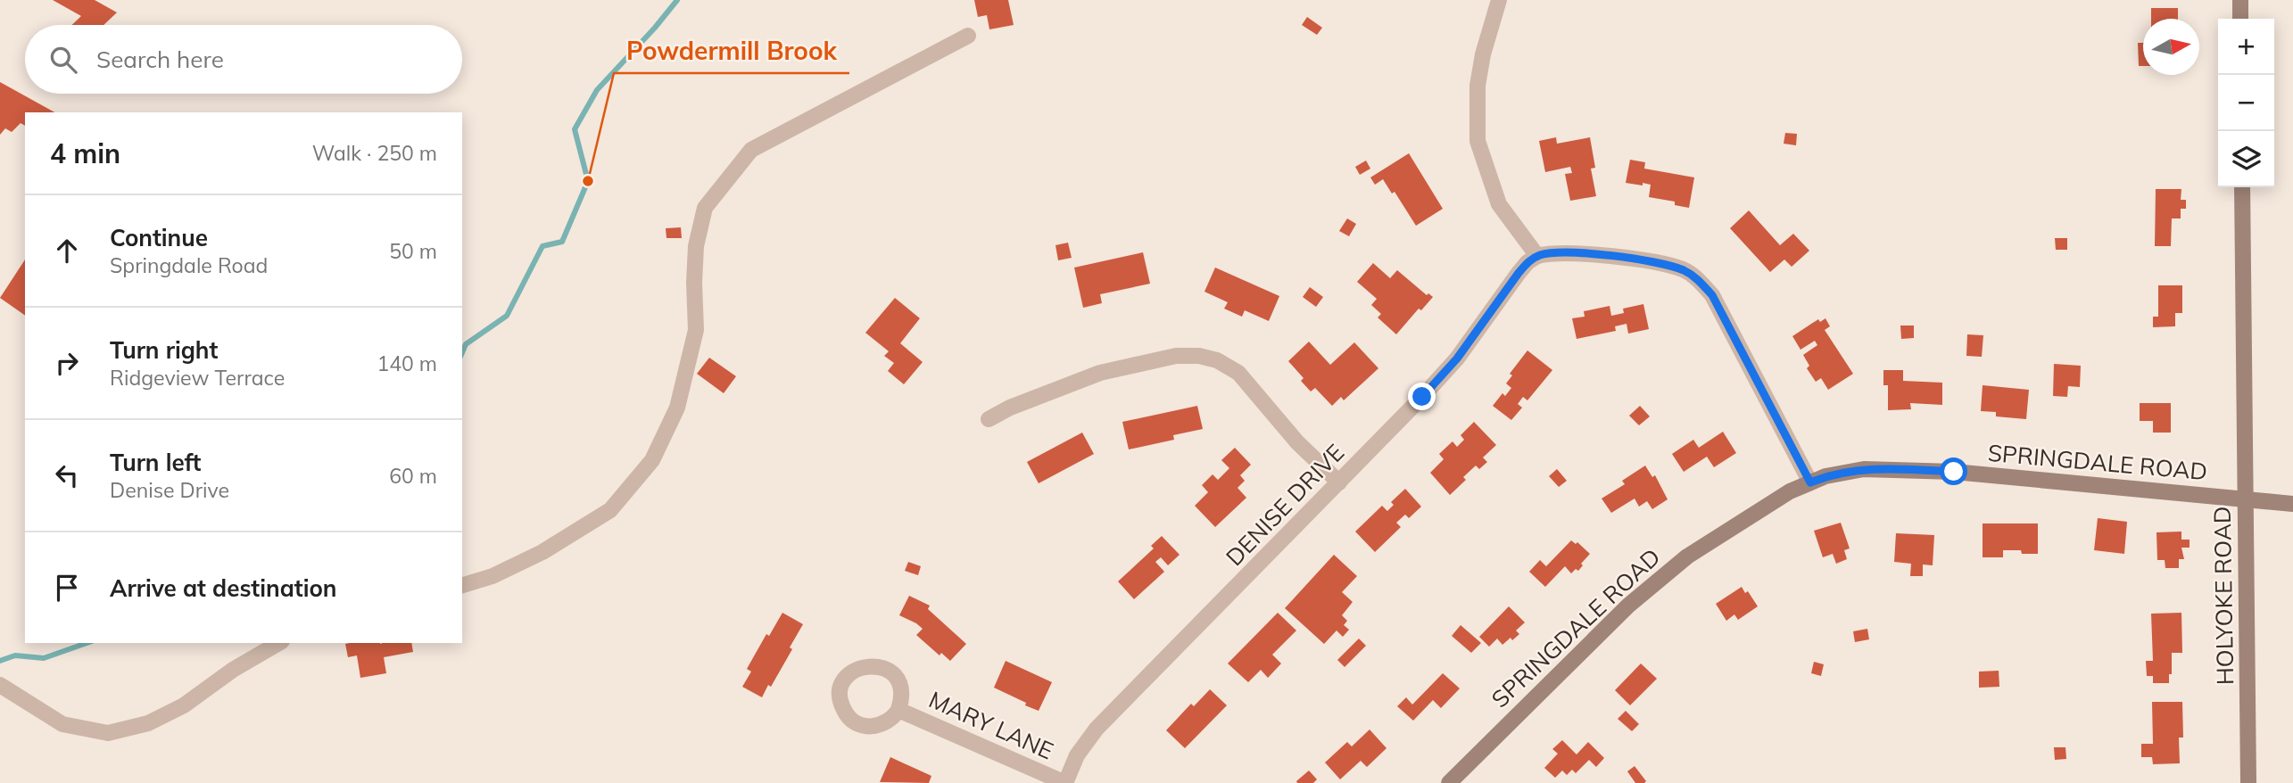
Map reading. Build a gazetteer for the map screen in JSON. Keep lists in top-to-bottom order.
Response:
{
  "streets": {
    "street": [
      "SPRINGDALE ROAD",
      "DENISE DRIVE",
      "HOLYOKE ROAD",
      "MARY LANE"
    ]
  },
  "crossings": [
    ["SPRINGDALE ROAD", "HOLYOKE ROAD"],
    ["DENISE DRIVE", "MARY LANE"]
  ],
  "places": ["Powdermill Brook"],
  "north": "right",
  "page": {
    "map_buttons": ["+", "−"],
    "search": "Search here",
    "heading": ["4 min", "Walk · 250 m"],
    "list": [
      ["Continue", "Springdale Road", "50 m"],
      ["Turn right", "Ridgeview Terrace", "140 m"],
      ["Turn left", "Denise Drive", "60 m"],
      "Arrive at destination"
    ]
  }
}
